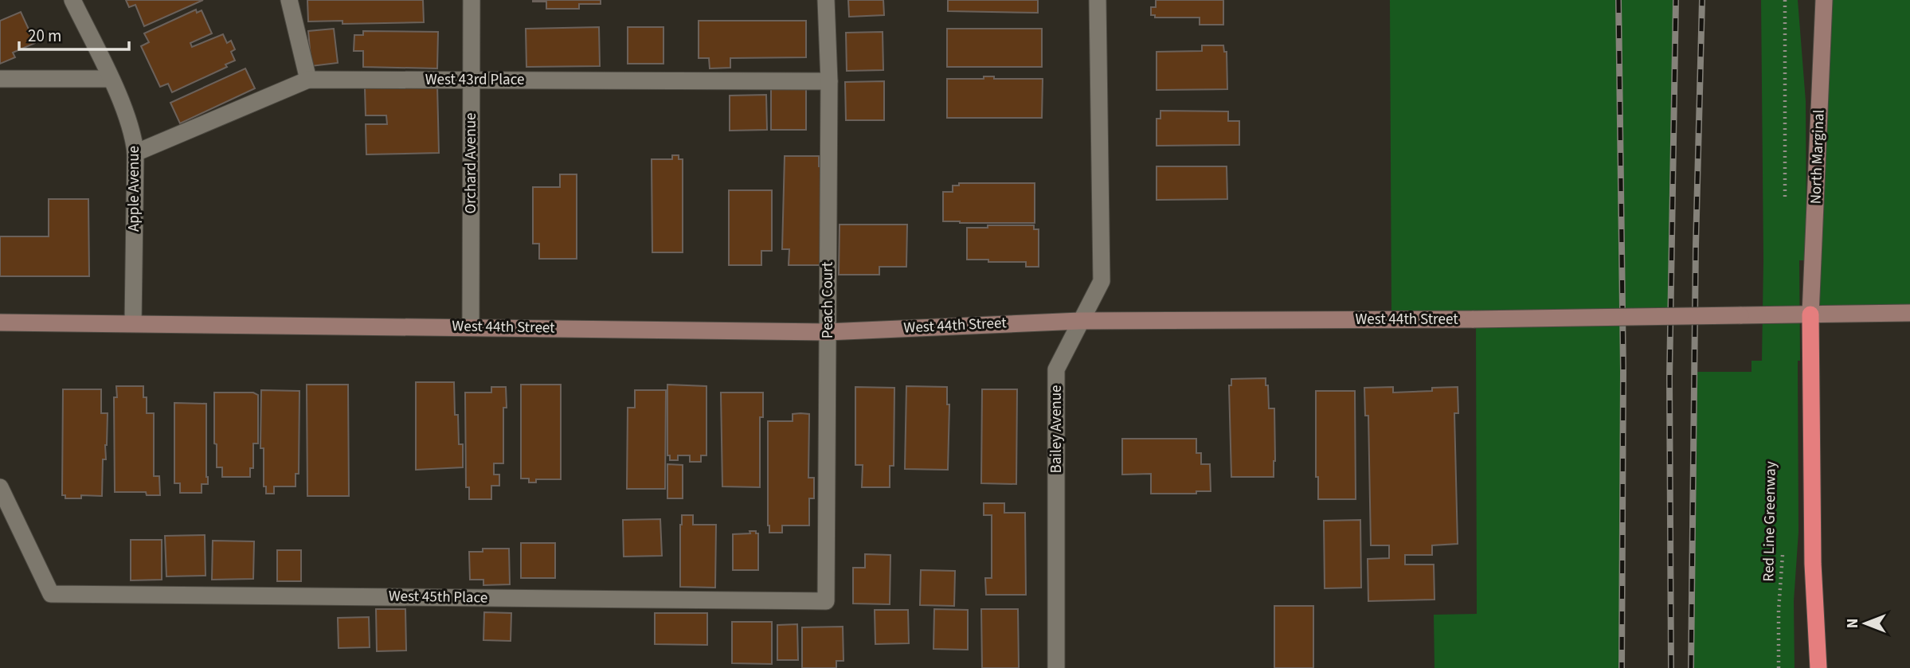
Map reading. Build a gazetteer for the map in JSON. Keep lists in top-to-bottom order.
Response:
{
  "streets": {
    "street": [
      "West 43rd Place",
      "North Marginal",
      "Orchard Avenue",
      "Apple Avenue",
      "Peach Court",
      "West 44th Street",
      "Bailey Avenue",
      "West 45th Place"
    ],
    "path": ["Red Line Greenway"]
  },
  "crossings": [
    ["West 43rd Place", "Orchard Avenue"],
    ["West 43rd Place", "Apple Avenue"],
    ["West 43rd Place", "Peach Court"],
    ["North Marginal", "West 44th Street"],
    ["Orchard Avenue", "West 44th Street"],
    ["Apple Avenue", "West 44th Street"],
    ["Peach Court", "West 44th Street"],
    ["Peach Court", "West 45th Place"],
    ["West 44th Street", "Bailey Avenue"]
  ],
  "scale_bar": "20 m",
  "north": "left"
}
